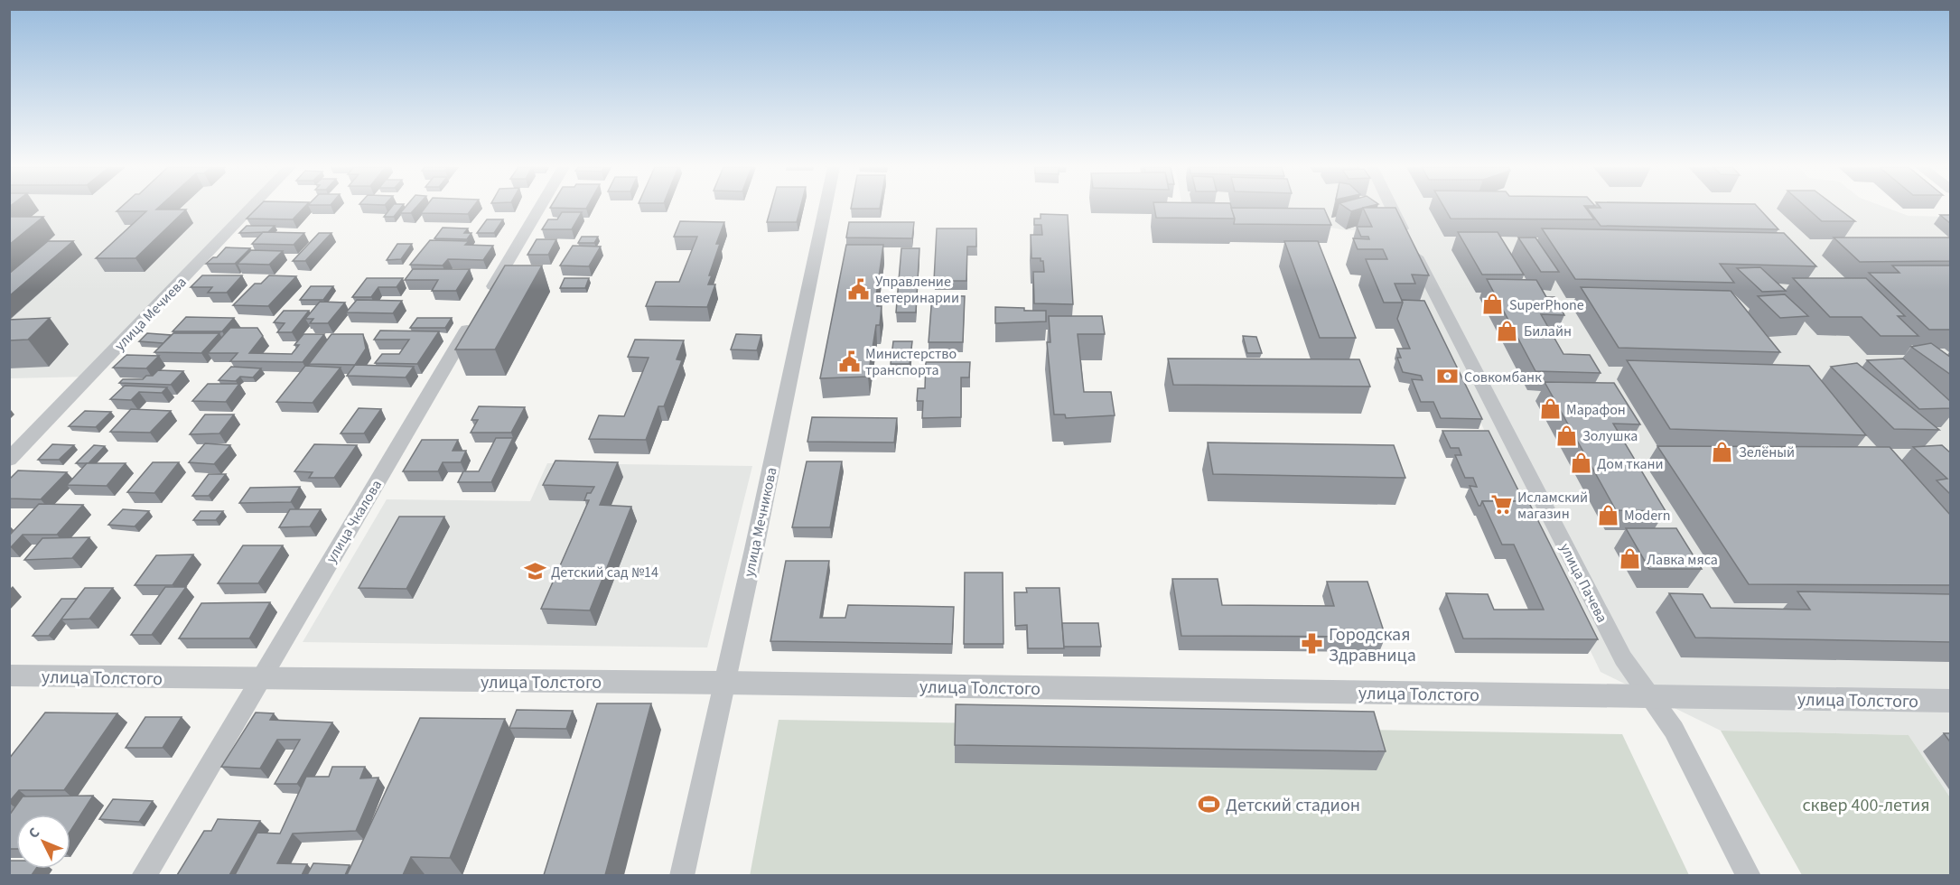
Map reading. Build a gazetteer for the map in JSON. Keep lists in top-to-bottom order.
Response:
{
  "streets": {
    "street": [
      "улица Мечиева",
      "улица Чкалова",
      "улица Мечникова",
      "улица Пачева",
      "улица Толстого"
    ]
  },
  "crossings": [
    ["улица Чкалова", "улица Толстого"],
    ["улица Мечникова", "улица Толстого"],
    ["улица Пачева", "улица Толстого"]
  ],
  "parks": ["сквер 400-летия"],
  "places": {
    "public building": ["Управление ветеринарии", "Министерство транспорта"],
    "shop": [
      "SuperPhone",
      "Билайн",
      "Марафон",
      "Золушка",
      "Зелёный",
      "Дом ткани",
      "Modern",
      "Лавка мяса"
    ],
    "bank": ["Совкомбанк"],
    "supermarket": ["Исламский магазин"],
    "school or university": ["Детский сад №14"],
    "pharmacy": ["Городская Здравница"],
    "sports": ["Детский стадион"]
  },
  "north": "top left"
}
